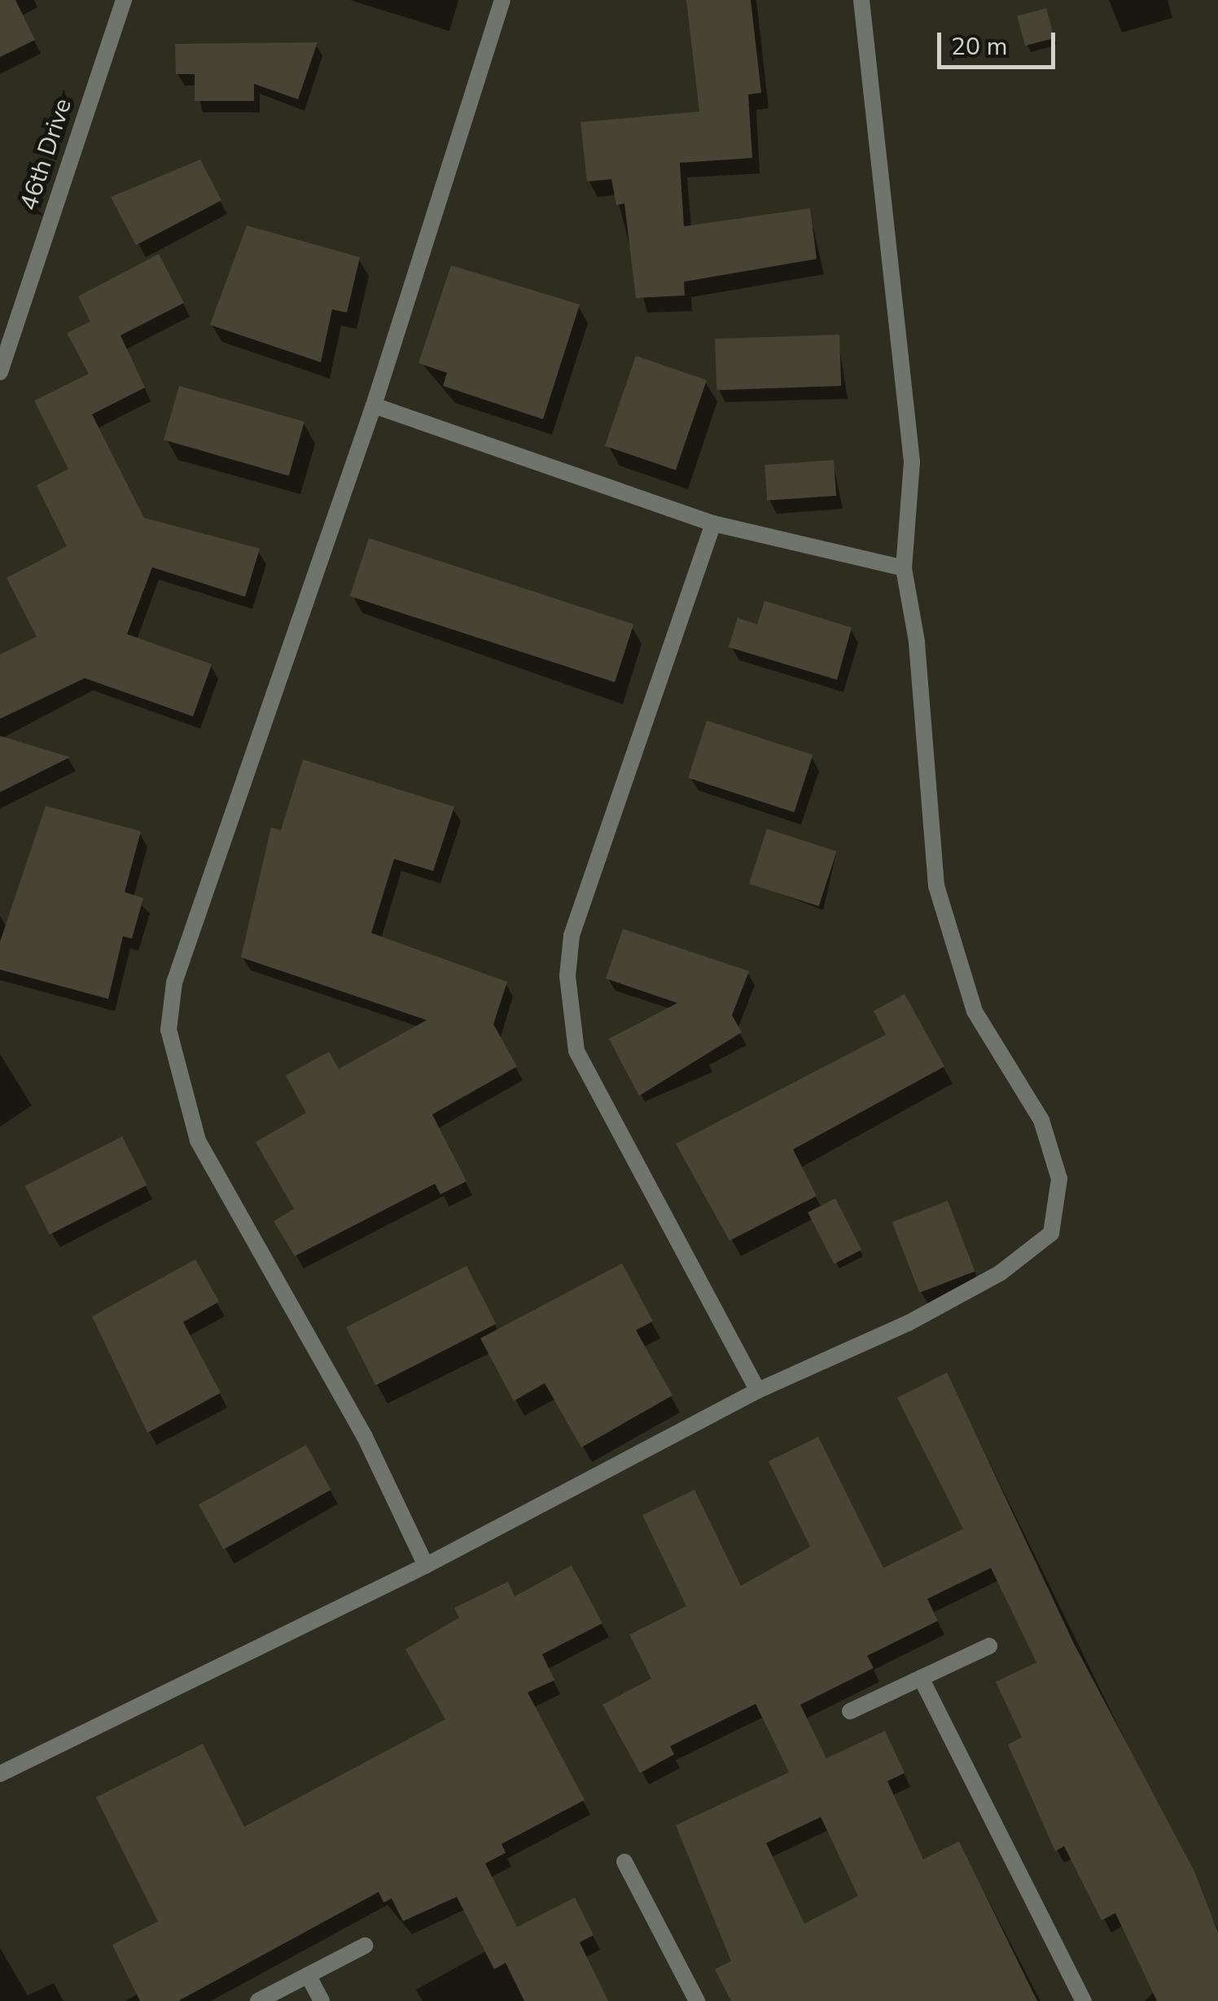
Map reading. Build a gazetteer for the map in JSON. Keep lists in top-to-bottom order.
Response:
{
  "streets": {
    "street": ["46th Drive"]
  },
  "scale_bar": "20 m"
}
